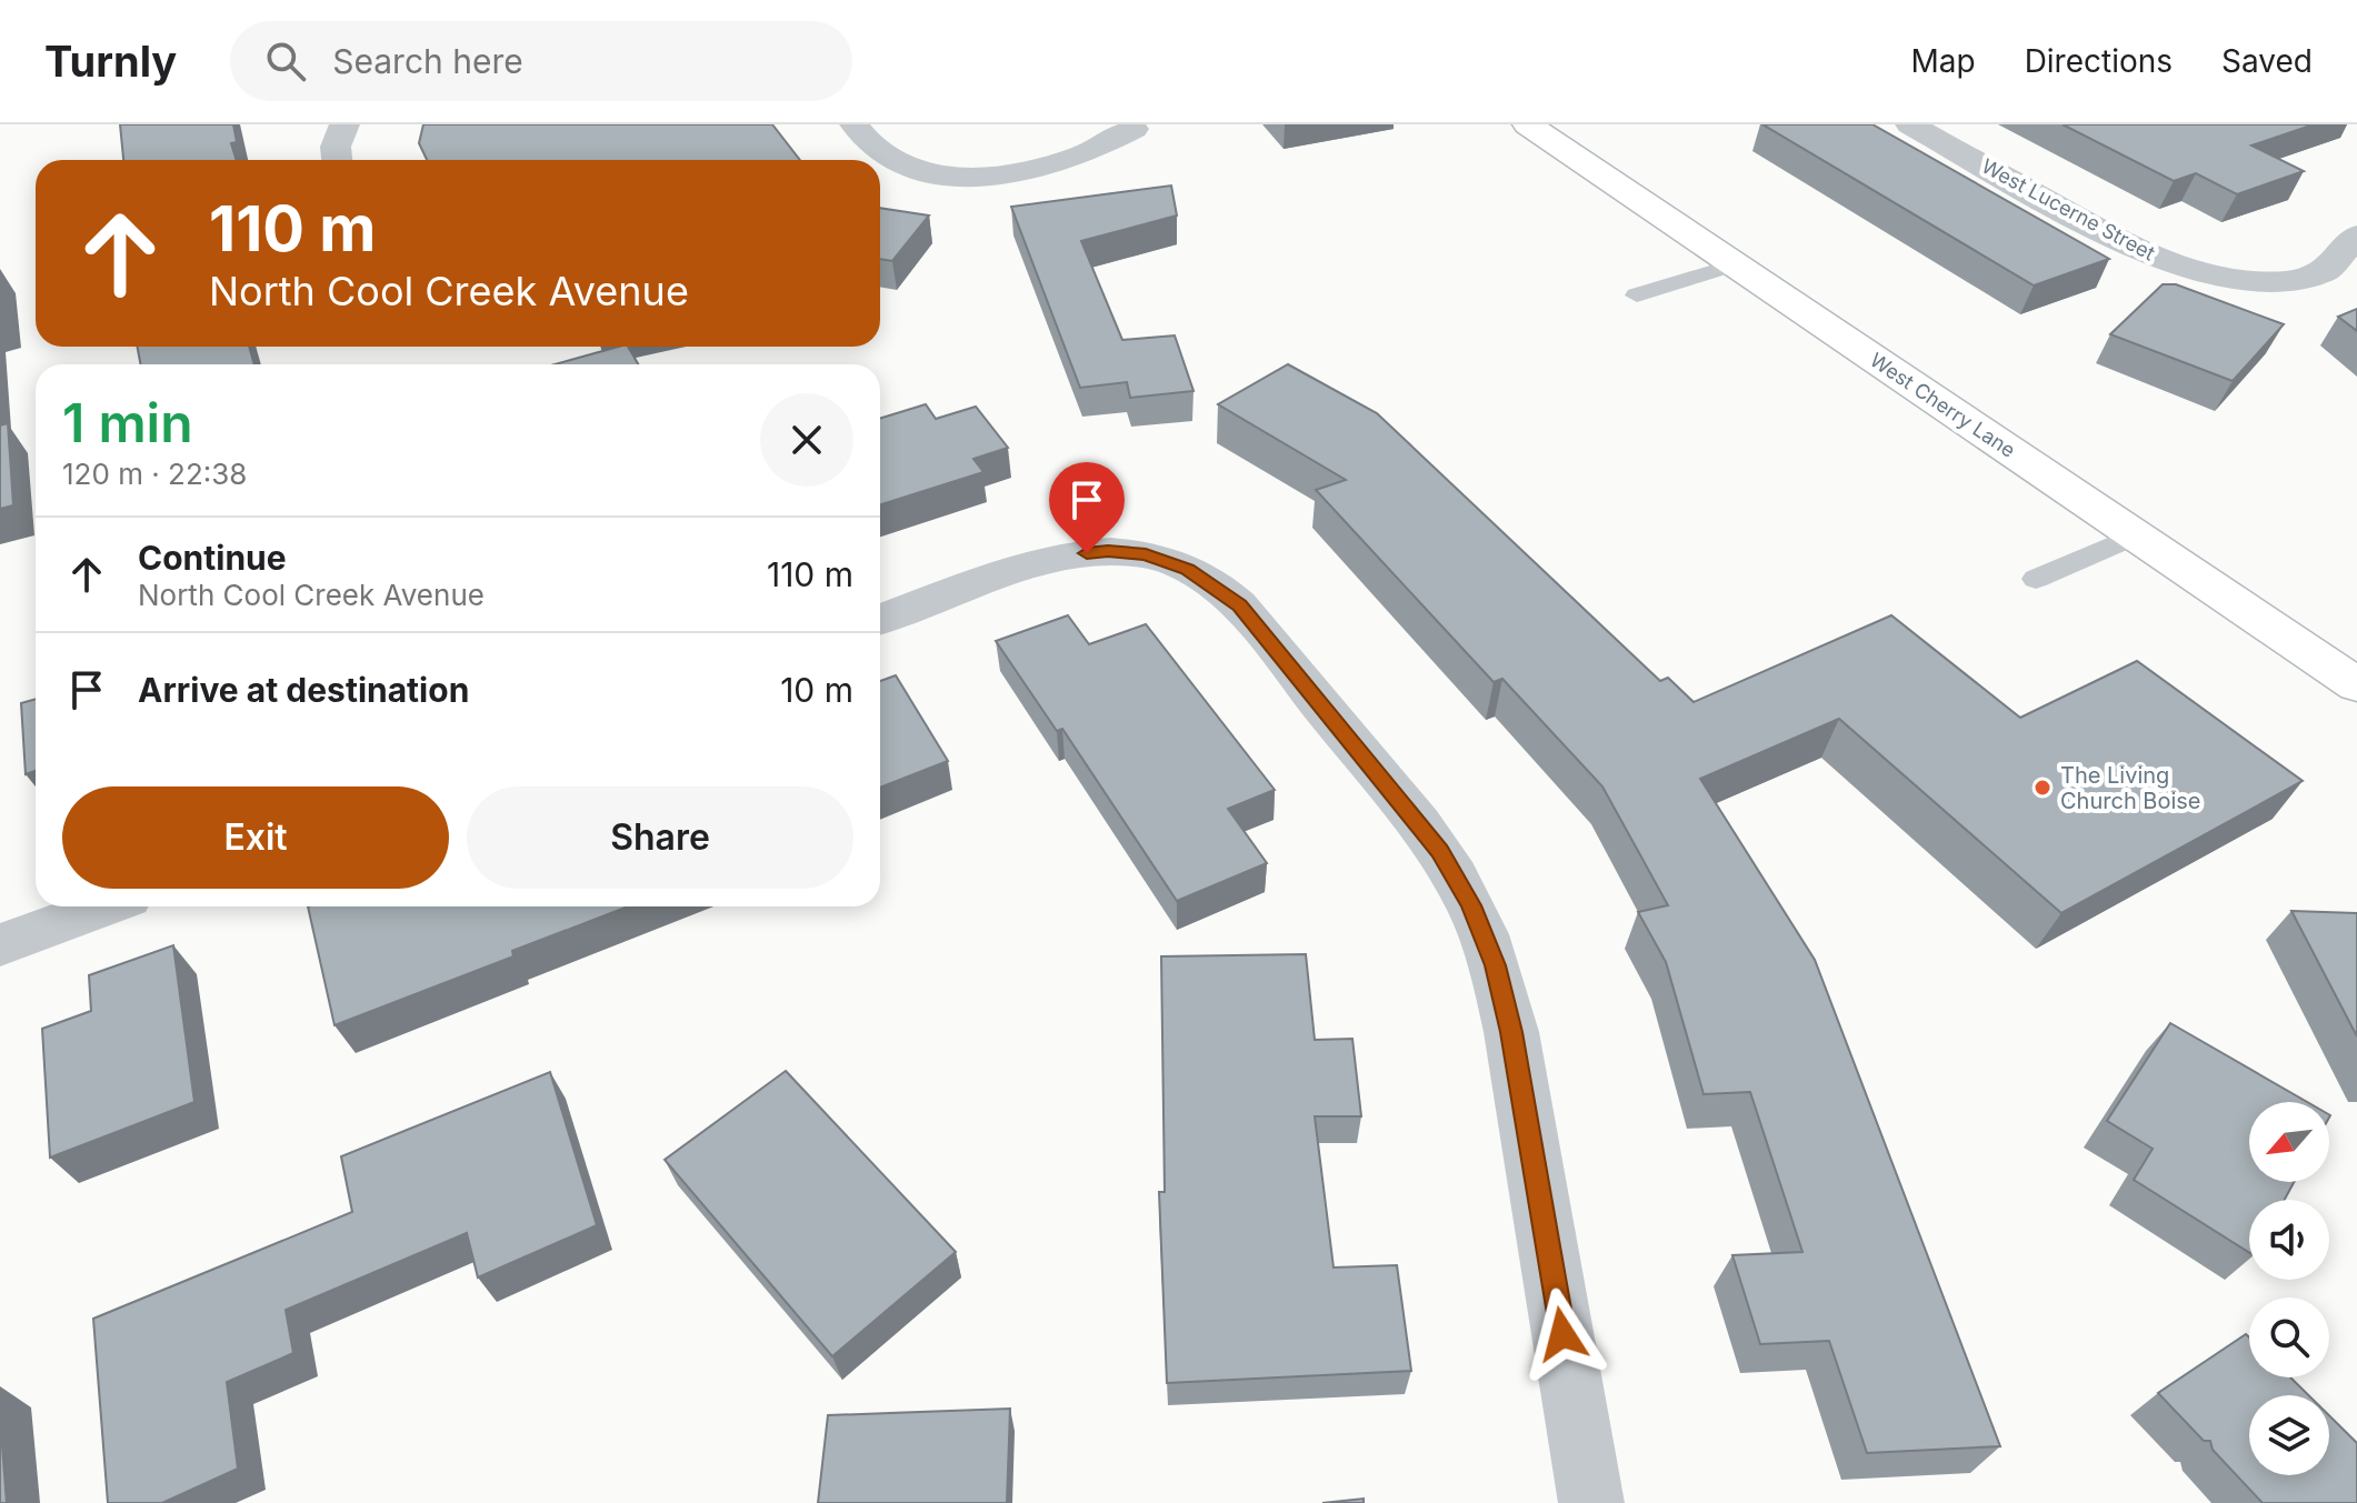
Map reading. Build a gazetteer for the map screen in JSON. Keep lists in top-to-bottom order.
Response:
{
  "streets": {
    "main road": ["West Cherry Lane"],
    "street": ["West Lucerne Street"]
  },
  "places": ["The Living Church Boise"],
  "north": "bottom left",
  "page": {
    "header": "Turnly",
    "search": "Search here",
    "nav": ["Map", "Directions", "Saved"],
    "turn": ["110 m", "North Cool Creek Avenue"],
    "heading": ["1 min", "120 m · 22:38"],
    "list": [
      {
        "name": "Continue",
        "note": "North Cool Creek Avenue",
        "value": "110 m"
      },
      {
        "name": "Arrive at destination",
        "value": "10 m"
      }
    ],
    "buttons": ["Exit", "Share"]
  }
}
